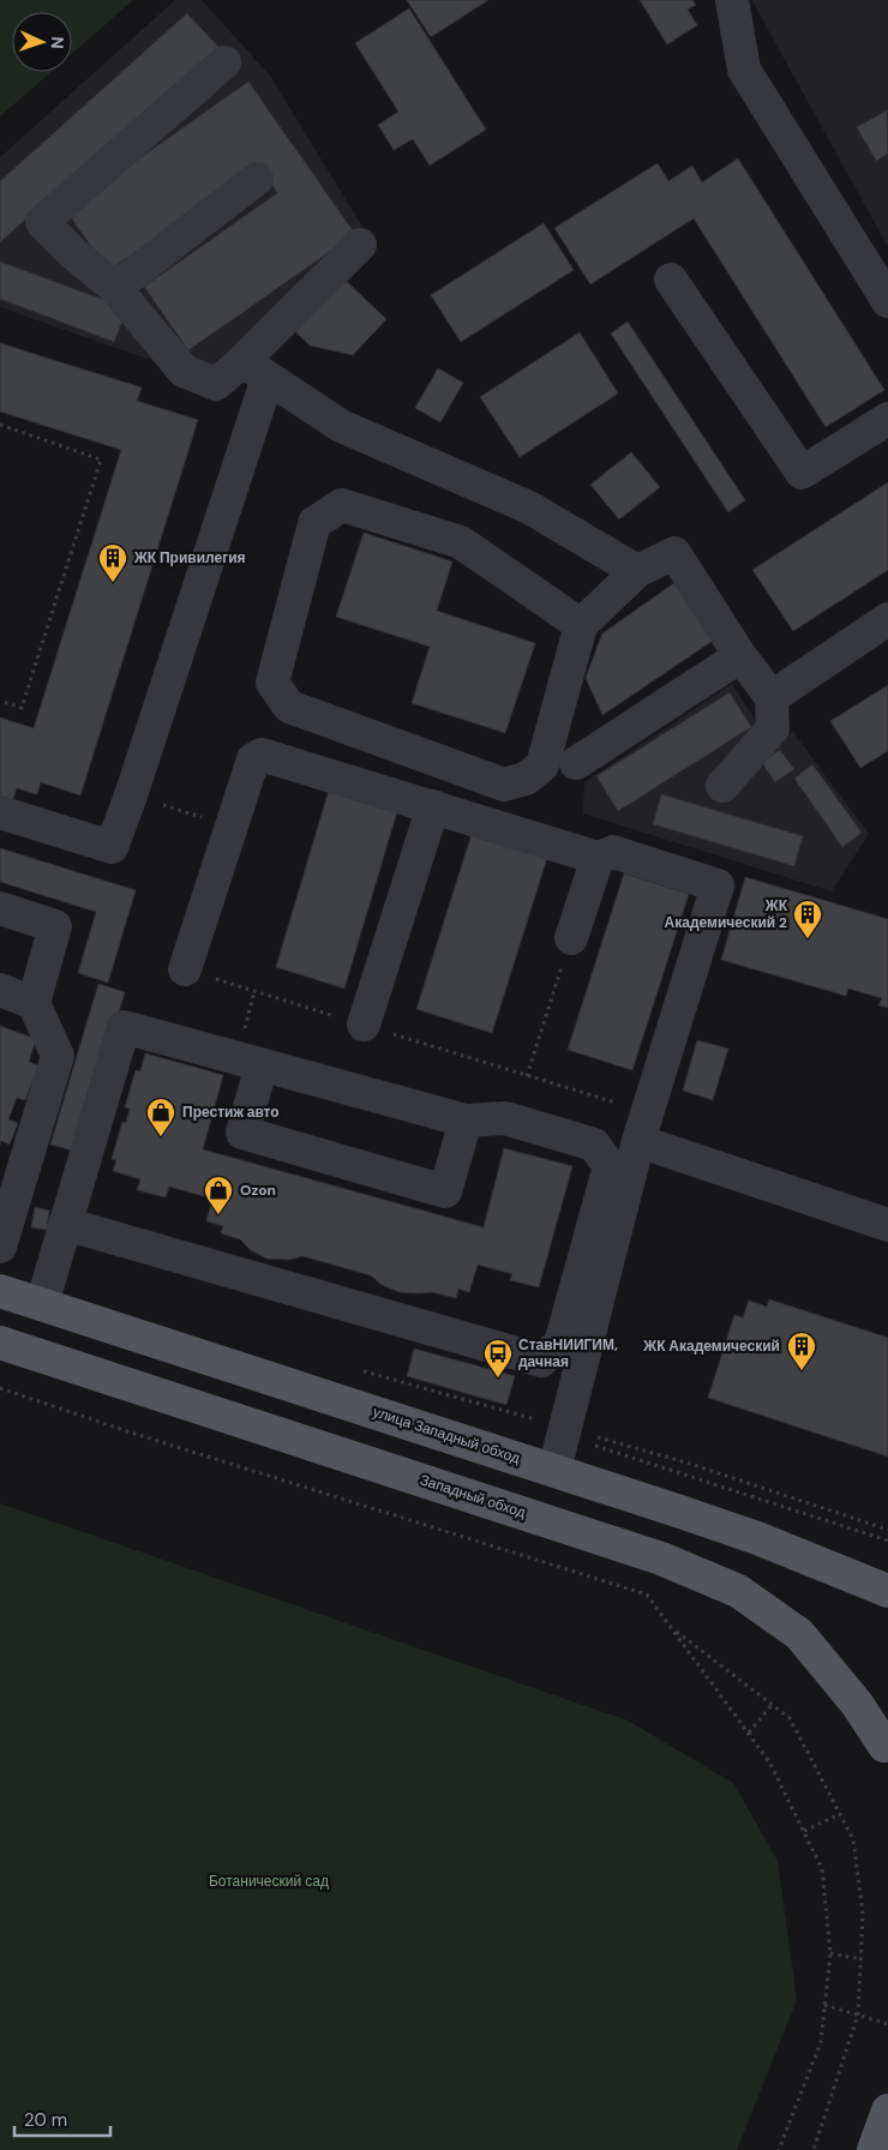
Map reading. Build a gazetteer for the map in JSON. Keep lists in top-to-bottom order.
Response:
{
  "streets": {
    "main road": ["улица Западный обход", "Западный обход"]
  },
  "parks": ["Ботанический сад"],
  "places": {
    "building": ["ЖК Привилегия", "ЖК Академический 2", "ЖК Академический"],
    "shop": ["Престиж авто", "Ozon"],
    "bus stop": ["СтавНИИГИМ, дачная"]
  },
  "scale_bar": "20 m",
  "north": "right"
}
